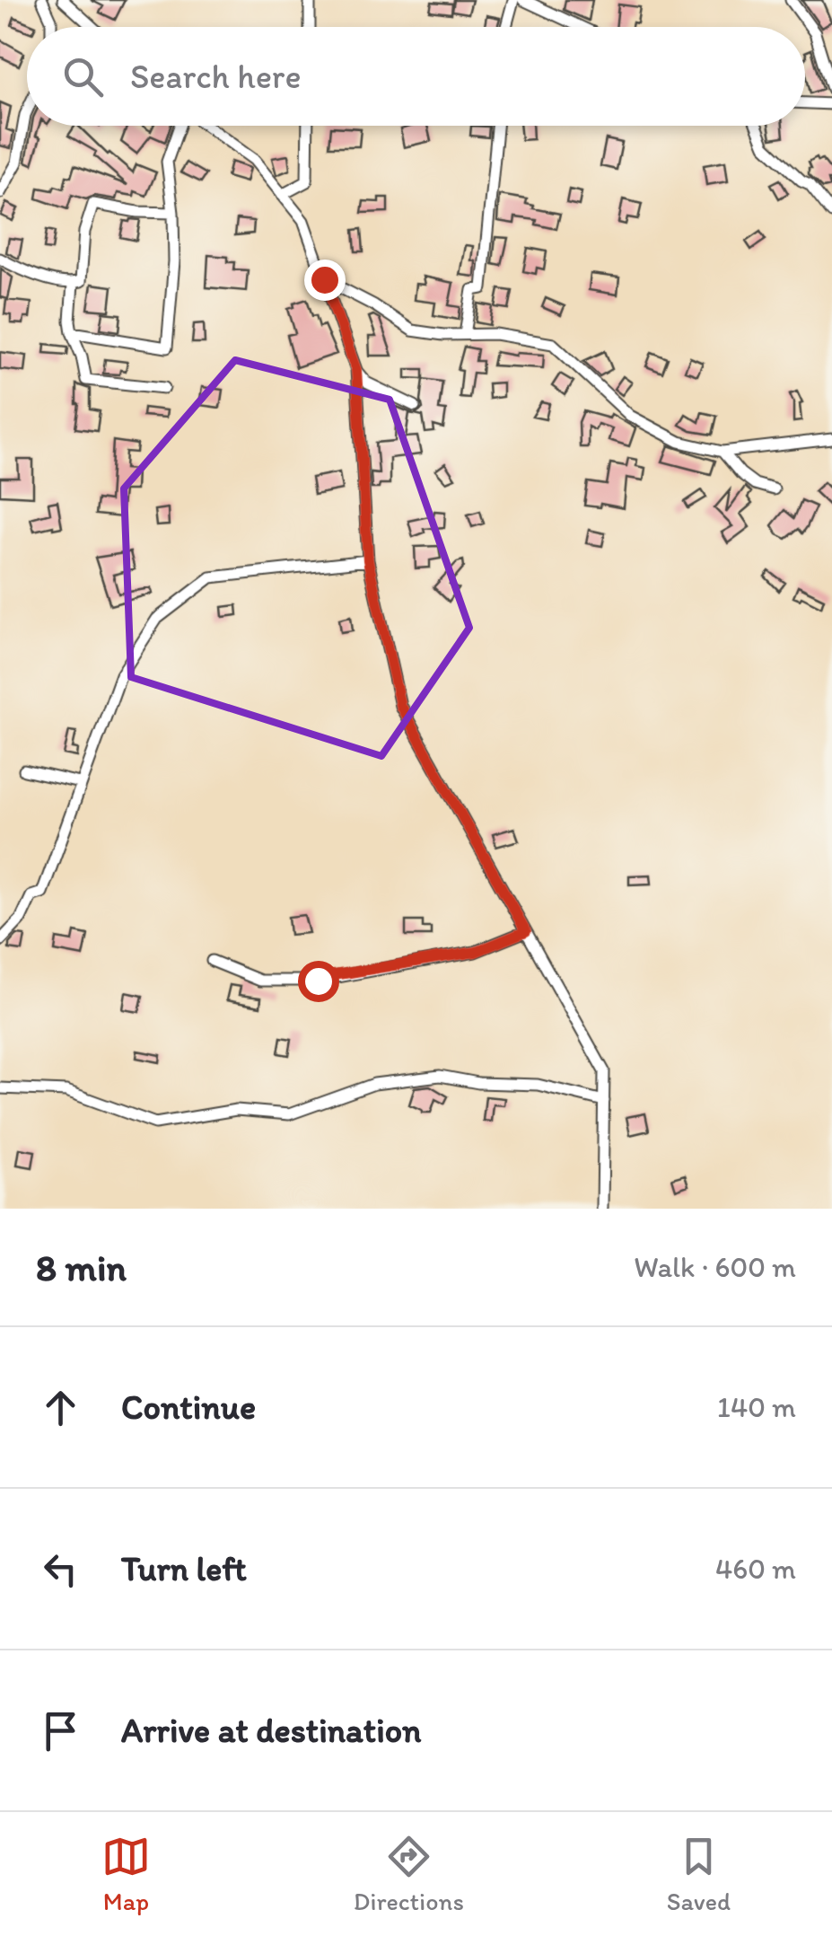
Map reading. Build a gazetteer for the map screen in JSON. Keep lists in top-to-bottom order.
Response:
{
  "page": {
    "search": "Search here",
    "heading": ["8 min", "Walk · 600 m"],
    "list": [
      ["Continue", "140 m"],
      ["Turn left", "460 m"],
      "Arrive at destination"
    ],
    "nav": ["Map", "Directions", "Saved"]
  }
}
